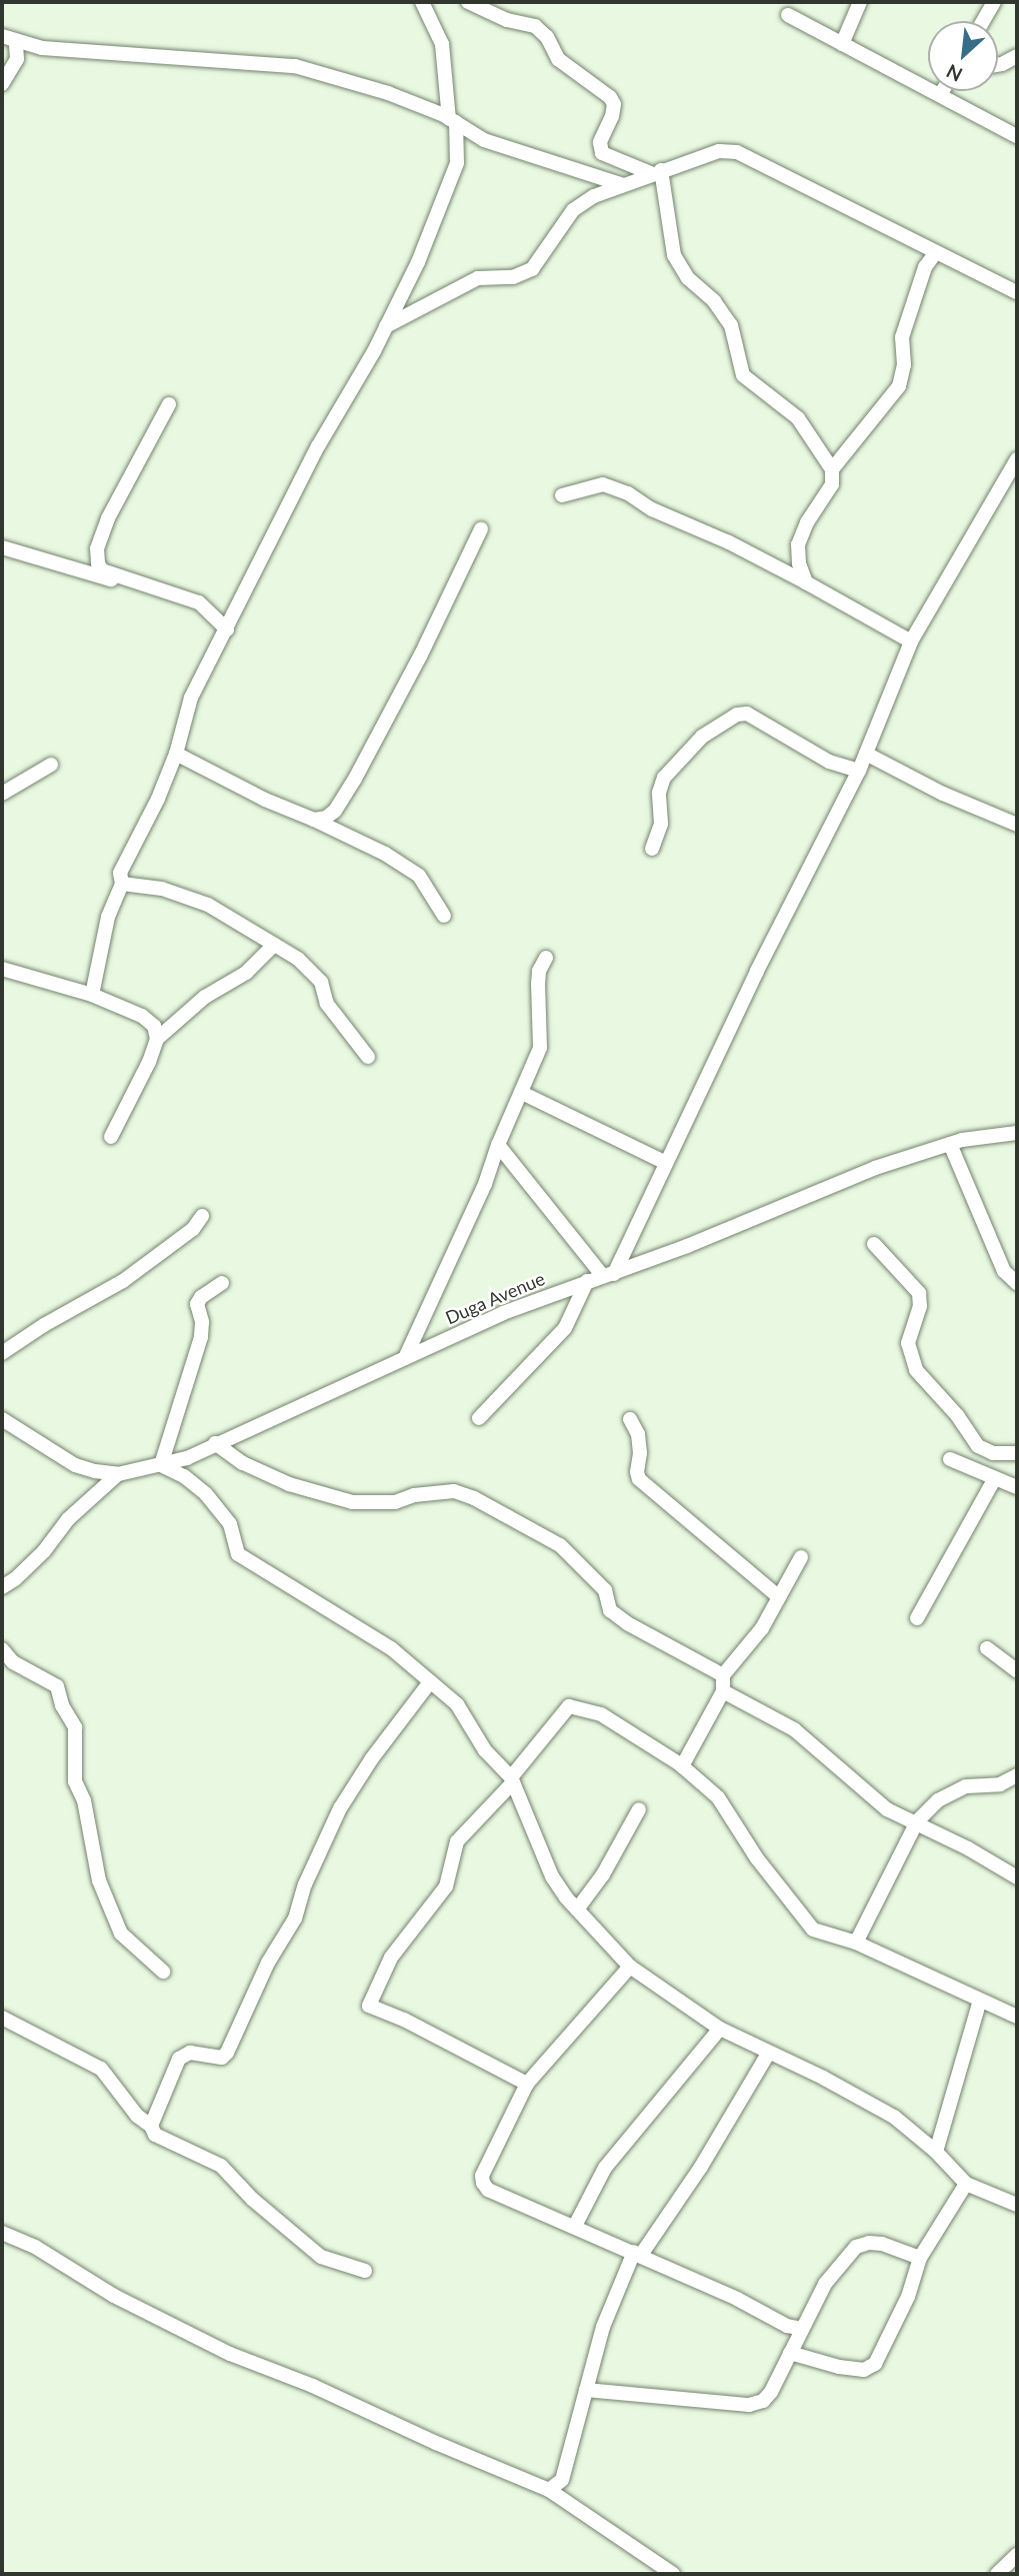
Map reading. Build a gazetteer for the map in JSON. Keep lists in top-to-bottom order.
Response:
{
  "streets": {
    "street": ["Duga Avenue"]
  },
  "north": "bottom left"
}
